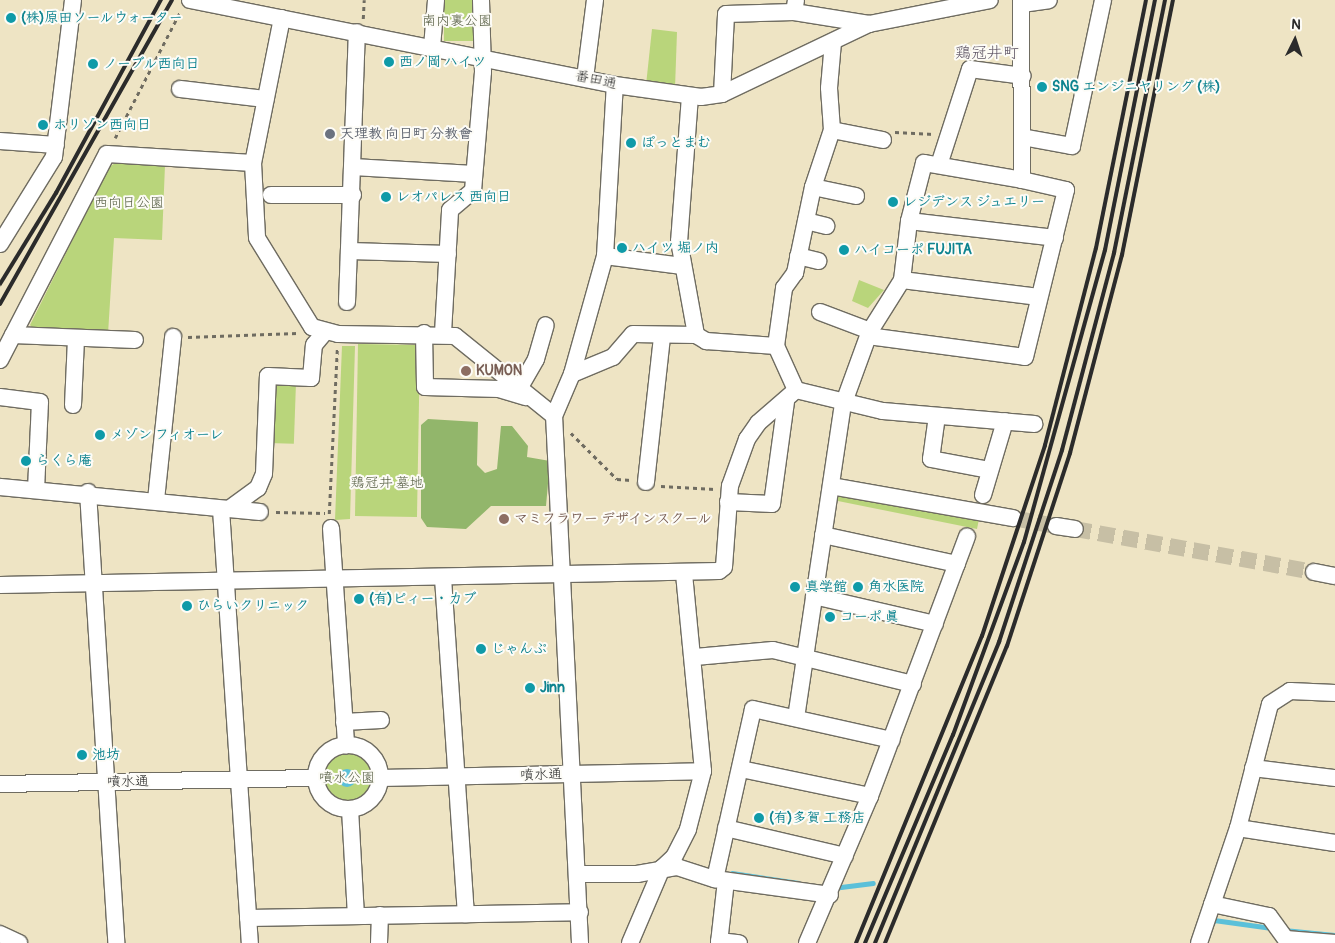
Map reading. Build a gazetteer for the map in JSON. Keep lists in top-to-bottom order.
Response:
{
  "streets": {
    "street": ["番田通", "噴水通"]
  },
  "districts": ["鶏冠井町"],
  "parks": [
    "南内裏公園",
    "西向日公園",
    "鶏冠井 墓地",
    "噴水公園"
  ],
  "places": [
    "(株)原田ソールウォーター",
    "西ノ岡 ハイツ",
    "ノーブル西向日",
    "SNG エンジニヤリング (株)",
    "ホリゾン西向日",
    "天理教 向日町 分教會",
    "ぽっとまむ",
    "レオパレス 西向日",
    "レジデンス ジュエリー",
    "ハイツ 堀ノ内",
    "ハイコーポ FUJITA",
    "KUMON",
    "メゾン フィオーレ",
    "らくら庵",
    "マミフラワー デザインスクール",
    "真学館",
    "角水医院",
    "(有)ピィー・カブ",
    "ひらいクリニック",
    "コーポ 眞",
    "じゃんぷ",
    "Jinn",
    "池坊",
    "(有)多賀 工務店"
  ],
  "north": "top"
}
